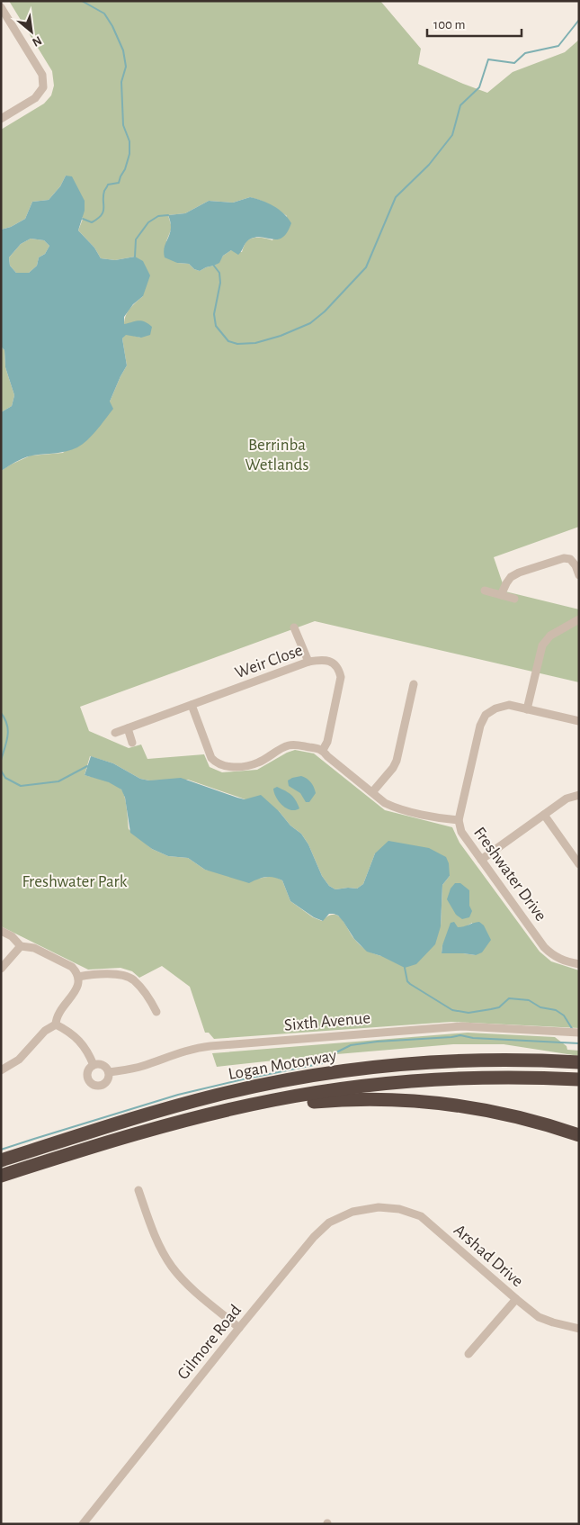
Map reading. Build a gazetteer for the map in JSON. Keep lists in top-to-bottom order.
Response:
{
  "streets": {
    "highway": ["Logan Motorway"],
    "street": [
      "Weir Close",
      "Freshwater Drive",
      "Sixth Avenue",
      "Arshad Drive",
      "Gilmore Road"
    ]
  },
  "crossings": [
    ["Arshad Drive", "Gilmore Road"]
  ],
  "parks": ["Berrinba Wetlands", "Freshwater Park"],
  "scale_bar": "100 m",
  "north": "bottom right"
}
